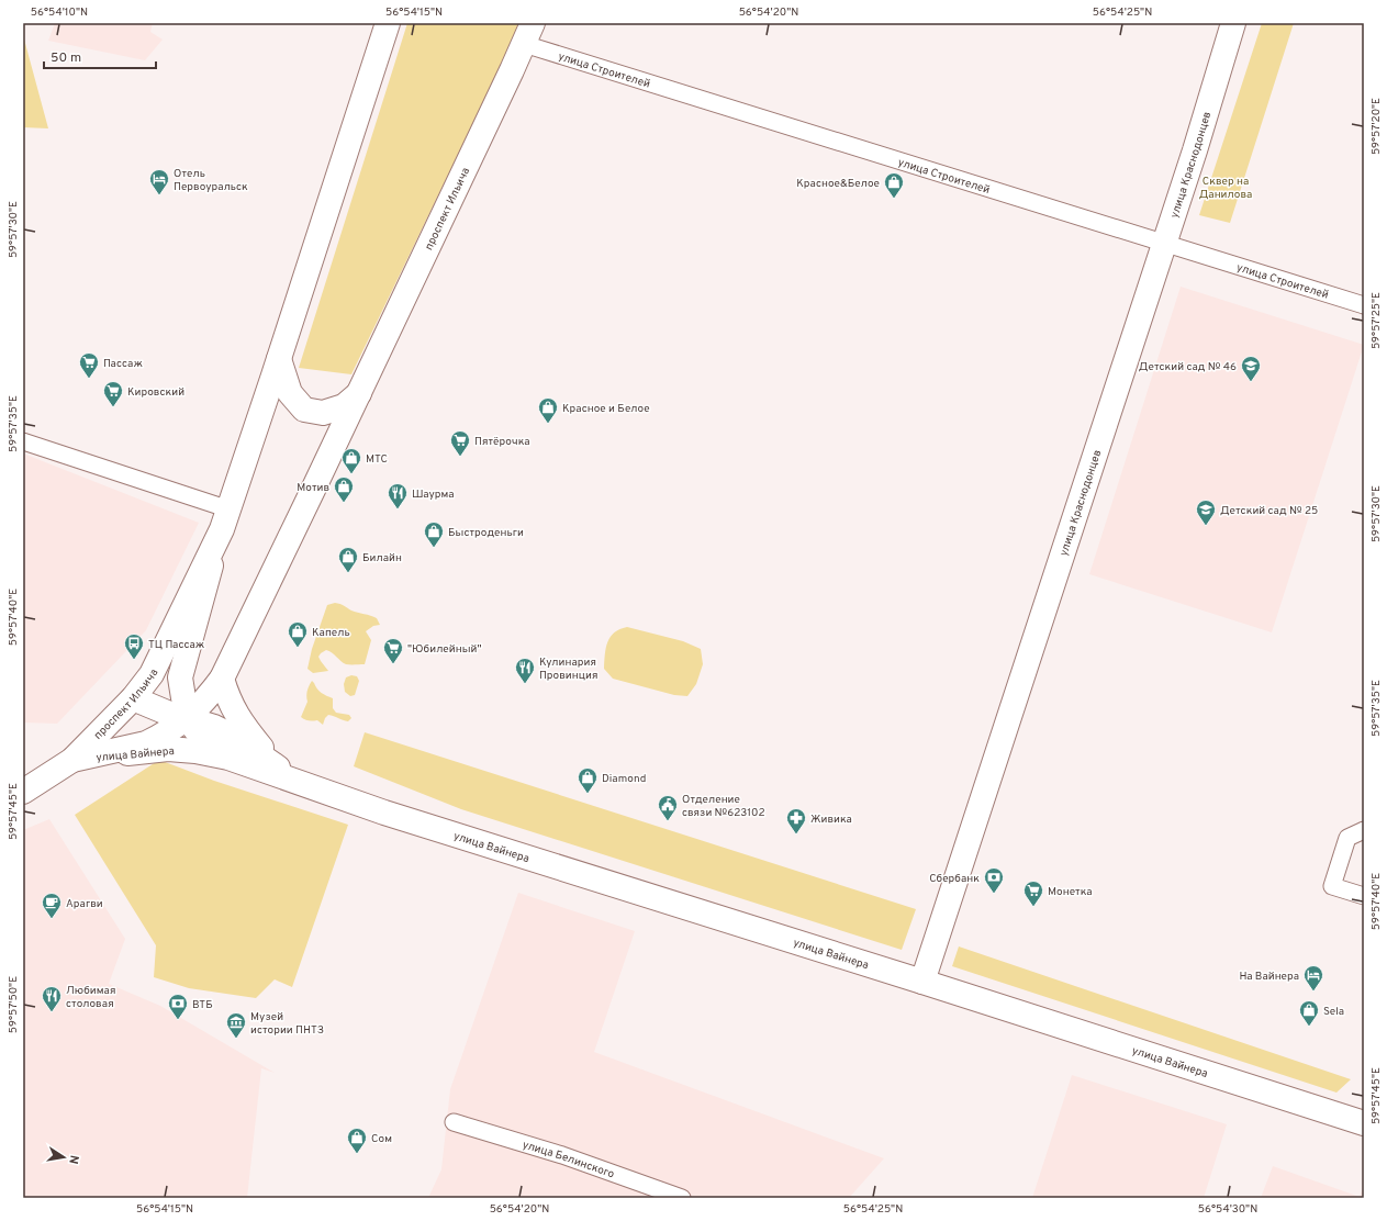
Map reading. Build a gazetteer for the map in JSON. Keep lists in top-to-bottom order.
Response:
{
  "streets": {
    "main road": ["улица Краснодонцев", "проспект Ильича", "улица Вайнера"],
    "street": ["улица Строителей", "улица Белинского"]
  },
  "crossings": [
    ["улица Строителей", "улица Краснодонцев"],
    ["улица Строителей", "проспект Ильича"],
    ["улица Краснодонцев", "улица Вайнера"],
    ["проспект Ильича", "улица Вайнера"]
  ],
  "parks": ["Сквер на Данилова"],
  "places": {
    "hotel": ["Отель Первоуральск", "На Вайнера"],
    "shop": [
      "Красное&Белое",
      "Красное и Белое",
      "МТС",
      "Мотив",
      "Быстроденьги",
      "Билайн",
      "Капель",
      "Diamond",
      "Sela",
      "Сом"
    ],
    "supermarket": [
      "Пассаж",
      "Кировский",
      "Пятёрочка",
      "\"Юбилейный\"",
      "Монетка"
    ],
    "school or university": ["Детский сад № 46", "Детский сад № 25"],
    "restaurant": ["Шаурма", "Кулинария Провинция", "Любимая столовая"],
    "bus stop": ["ТЦ Пассаж"],
    "public building": ["Отделение связи №623102"],
    "pharmacy": ["Живика"],
    "bank": ["Сбербанк", "ВТБ"],
    "cafe": ["Арагви"],
    "museum": ["Музей истории ПНТЗ"]
  },
  "scale_bar": "50 m",
  "north": "right",
  "coordinates": [
    "56°54'10\"N",
    "56°54'15\"N",
    "56°54'20\"N",
    "56°54'25\"N",
    "59°57'20\"E",
    "59°57'30\"E",
    "59°57'25\"E",
    "59°57'35\"E",
    "59°57'40\"E",
    "59°57'45\"E",
    "59°57'50\"E",
    "56°54'30\"N"
  ]
}
